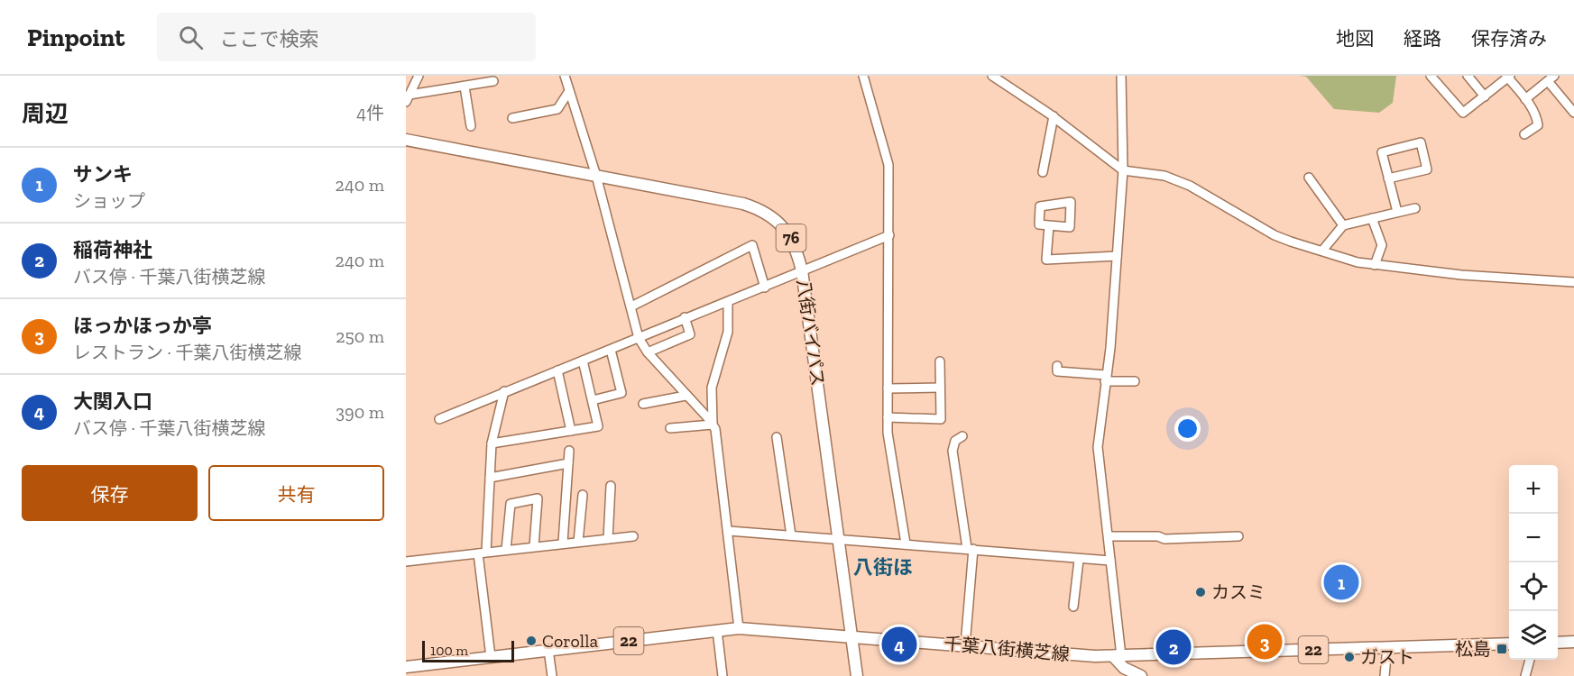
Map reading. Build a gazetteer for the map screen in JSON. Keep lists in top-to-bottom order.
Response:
{
  "streets": {
    "main road": [
      "76",
      "八街バイパス",
      "22",
      "千葉八街横芝線"
    ]
  },
  "crossings": [
    ["76", "八街バイパス"],
    ["76", "千葉八街横芝線"],
    ["八街バイパス", "千葉八街横芝線"]
  ],
  "districts": ["八街ほ"],
  "places": {
    "other": ["カスミ", "Corolla", "ガスト"],
    "transit": ["松島"]
  },
  "scale_bar": "100 m",
  "page": {
    "header": "Pinpoint",
    "search": "ここで検索",
    "nav": ["地図", "経路", "保存済み"],
    "heading": ["周辺", "4件"],
    "list": [
      {
        "mark": "1",
        "name": "サンキ",
        "note": "ショップ",
        "value": "240 m"
      },
      {
        "mark": "2",
        "name": "稲荷神社",
        "note": "バス停 · 千葉八街横芝線",
        "value": "240 m"
      },
      {
        "mark": "3",
        "name": "ほっかほっか亭",
        "note": "レストラン · 千葉八街横芝線",
        "value": "250 m"
      },
      {
        "mark": "4",
        "name": "大関入口",
        "note": "バス停 · 千葉八街横芝線",
        "value": "390 m"
      }
    ],
    "buttons": ["保存", "共有"],
    "map_buttons": ["+", "−"],
    "pins": [
      "1",
      "3",
      "4",
      "2"
    ],
    "scale": "100 m"
  }
}
